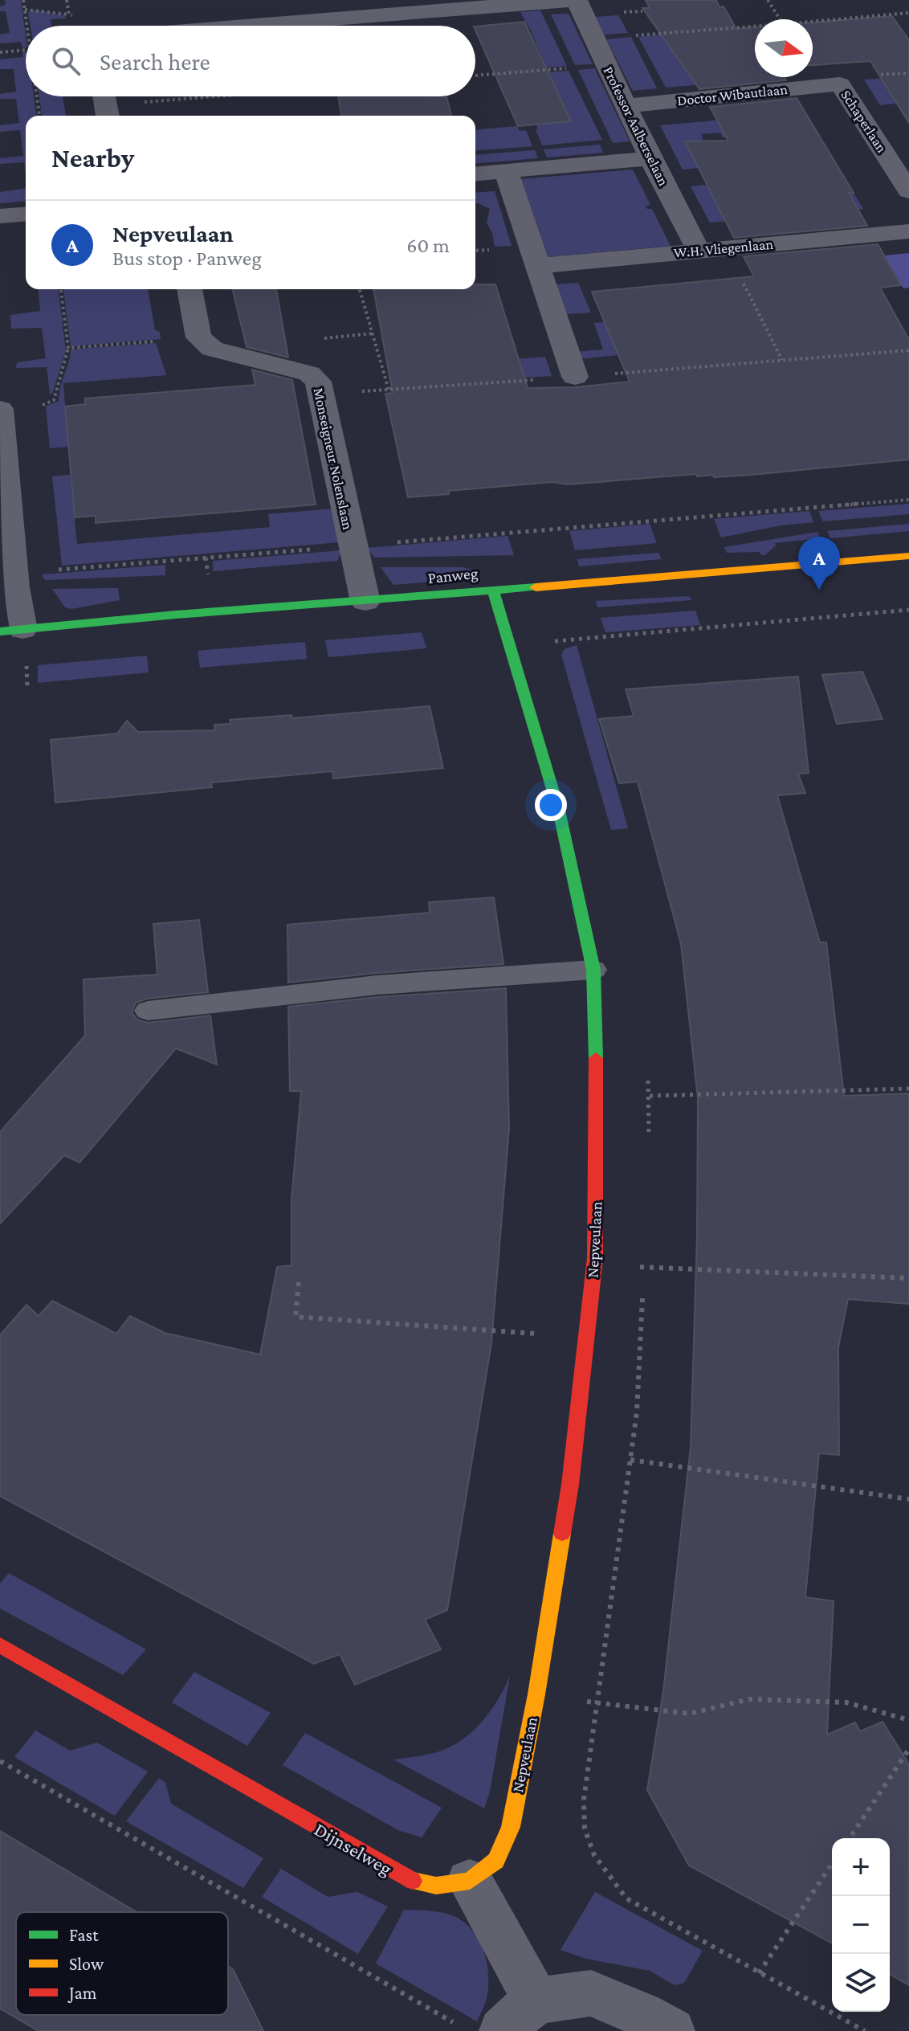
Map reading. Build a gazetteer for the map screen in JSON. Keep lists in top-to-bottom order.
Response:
{
  "streets": {
    "street": [
      "Doctor Wibautlaan",
      "Schaperlaan",
      "Professor Aalberselaan",
      "W.H. Vliegenlaan",
      "Monseigneur Nolenslaan",
      "Panweg",
      "Nepveulaan",
      "Dijnselweg"
    ]
  },
  "crossings": [
    ["Doctor Wibautlaan", "Schaperlaan"],
    ["Doctor Wibautlaan", "Professor Aalberselaan"],
    ["Professor Aalberselaan", "W.H. Vliegenlaan"],
    ["Monseigneur Nolenslaan", "Panweg"],
    ["Panweg", "Nepveulaan"],
    ["Nepveulaan", "Dijnselweg"]
  ],
  "legend": ["Fast", "Slow", "Jam"],
  "north": "right",
  "page": {
    "search": "Search here",
    "heading": "Nearby",
    "list": [
      {
        "mark": "A",
        "name": "Nepveulaan",
        "note": "Bus stop · Panweg",
        "value": "60 m"
      }
    ],
    "pins": "A",
    "map_buttons": ["+", "−"]
  }
}
